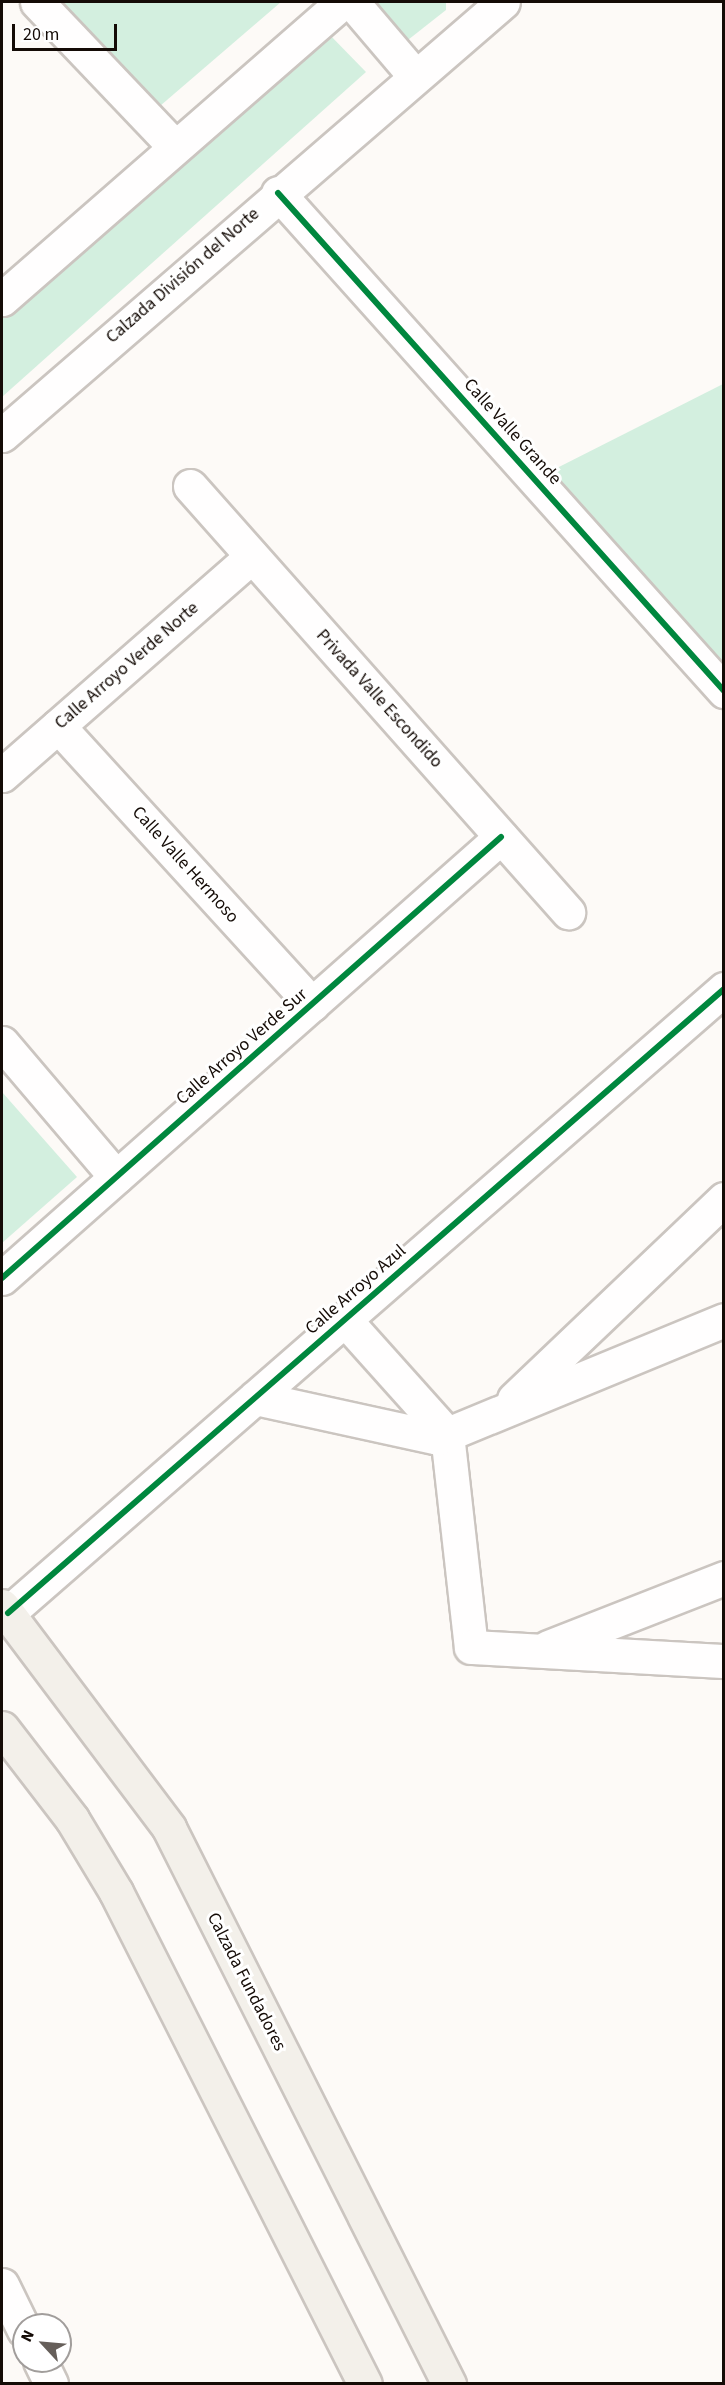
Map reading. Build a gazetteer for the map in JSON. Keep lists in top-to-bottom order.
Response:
{
  "streets": {
    "main road": ["Calzada Fundadores"],
    "street": [
      "Calzada División del Norte",
      "Calle Valle Grande",
      "Calle Arroyo Verde Norte",
      "Privada Valle Escondido",
      "Calle Valle Hermoso",
      "Calle Arroyo Verde Sur",
      "Calle Arroyo Azul"
    ]
  },
  "crossings": [
    ["Calzada División del Norte", "Calle Valle Grande"],
    ["Calle Arroyo Verde Norte", "Privada Valle Escondido"],
    ["Calle Arroyo Verde Norte", "Calle Valle Hermoso"],
    ["Privada Valle Escondido", "Calle Arroyo Verde Sur"],
    ["Calle Valle Hermoso", "Calle Arroyo Verde Sur"],
    ["Calle Arroyo Azul", "Calzada Fundadores"]
  ],
  "scale_bar": "20 m",
  "north": "top left"
}
